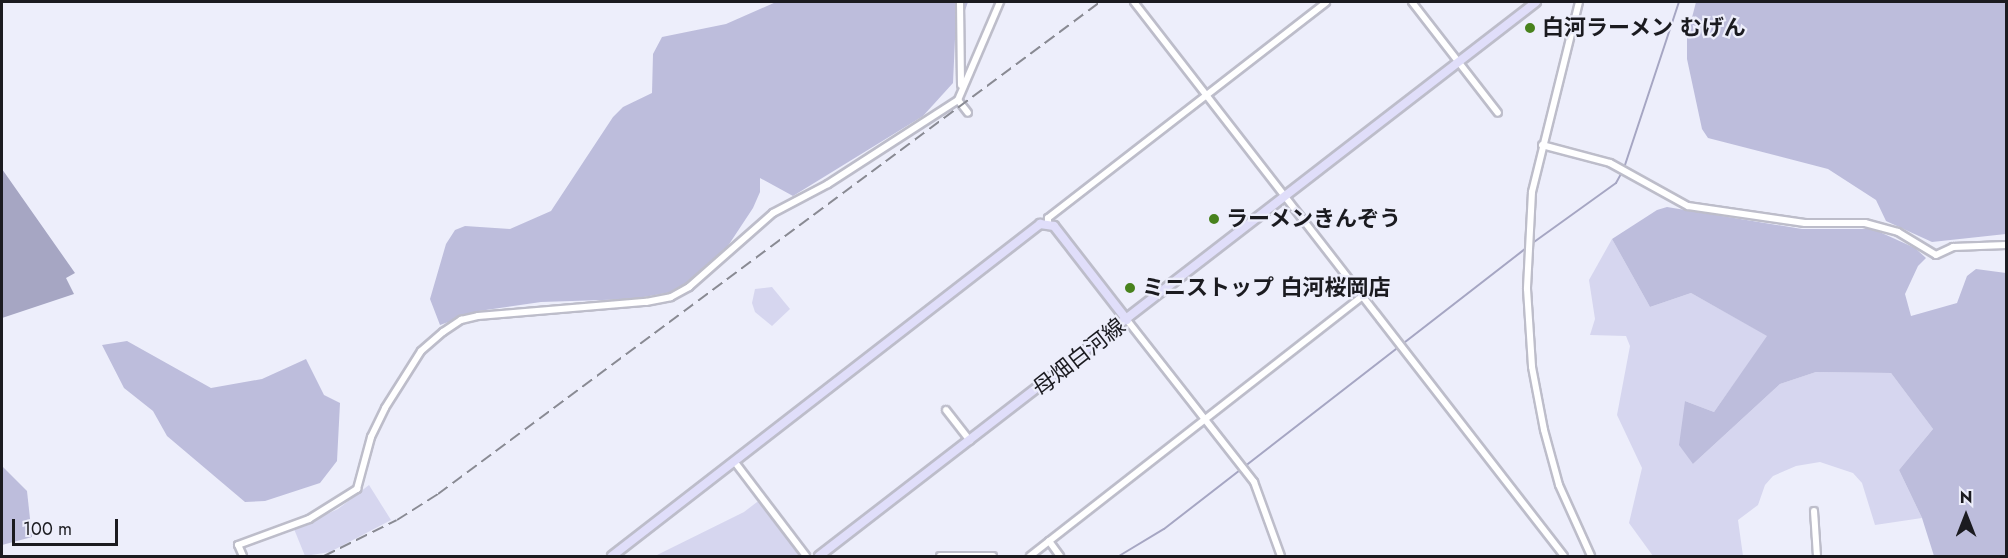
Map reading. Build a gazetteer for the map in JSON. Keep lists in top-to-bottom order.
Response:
{
  "streets": {
    "main road": ["母畑白河線"]
  },
  "places": ["白河ラーメン むげん", "ラーメンきんぞう", "ミニストップ 白河桜岡店"],
  "scale_bar": "100 m",
  "north": "top"
}
